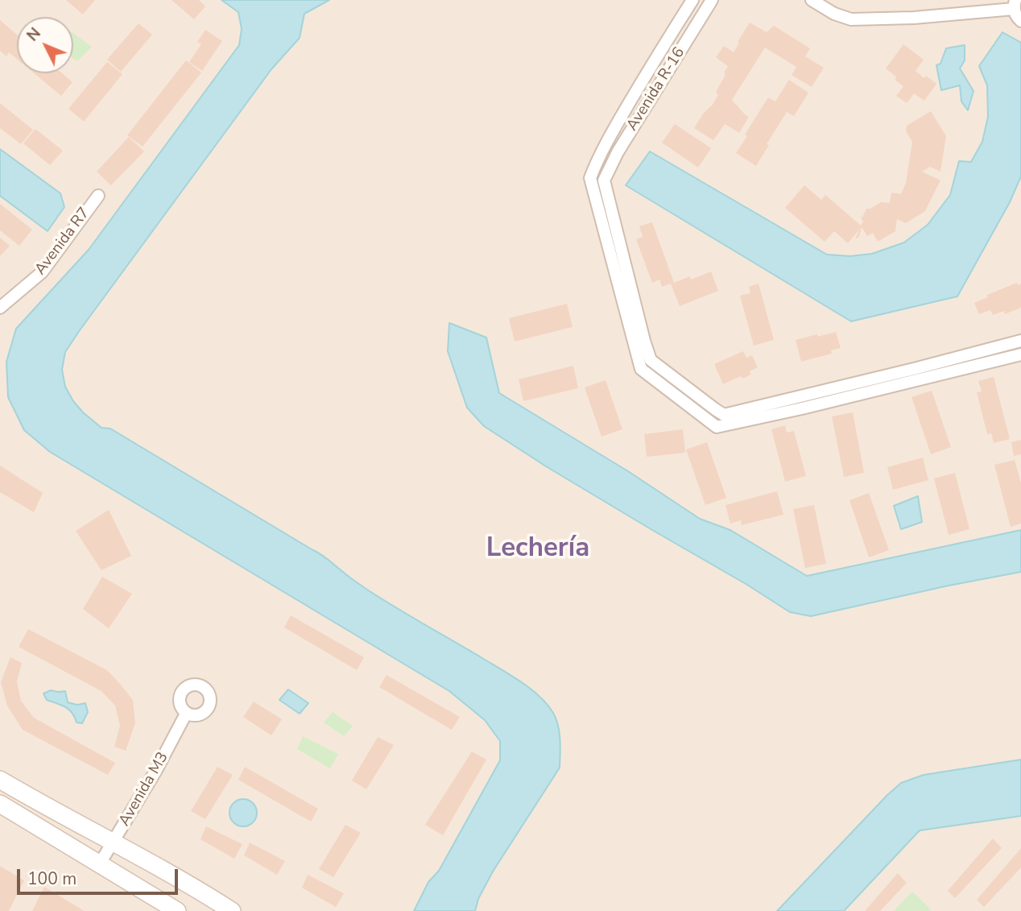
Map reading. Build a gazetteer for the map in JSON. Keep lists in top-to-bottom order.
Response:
{
  "streets": {
    "street": ["Avenida R-16", "Avenida R7", "Avenida M3"]
  },
  "districts": ["Lechería"],
  "scale_bar": "100 m",
  "north": "top left"
}
